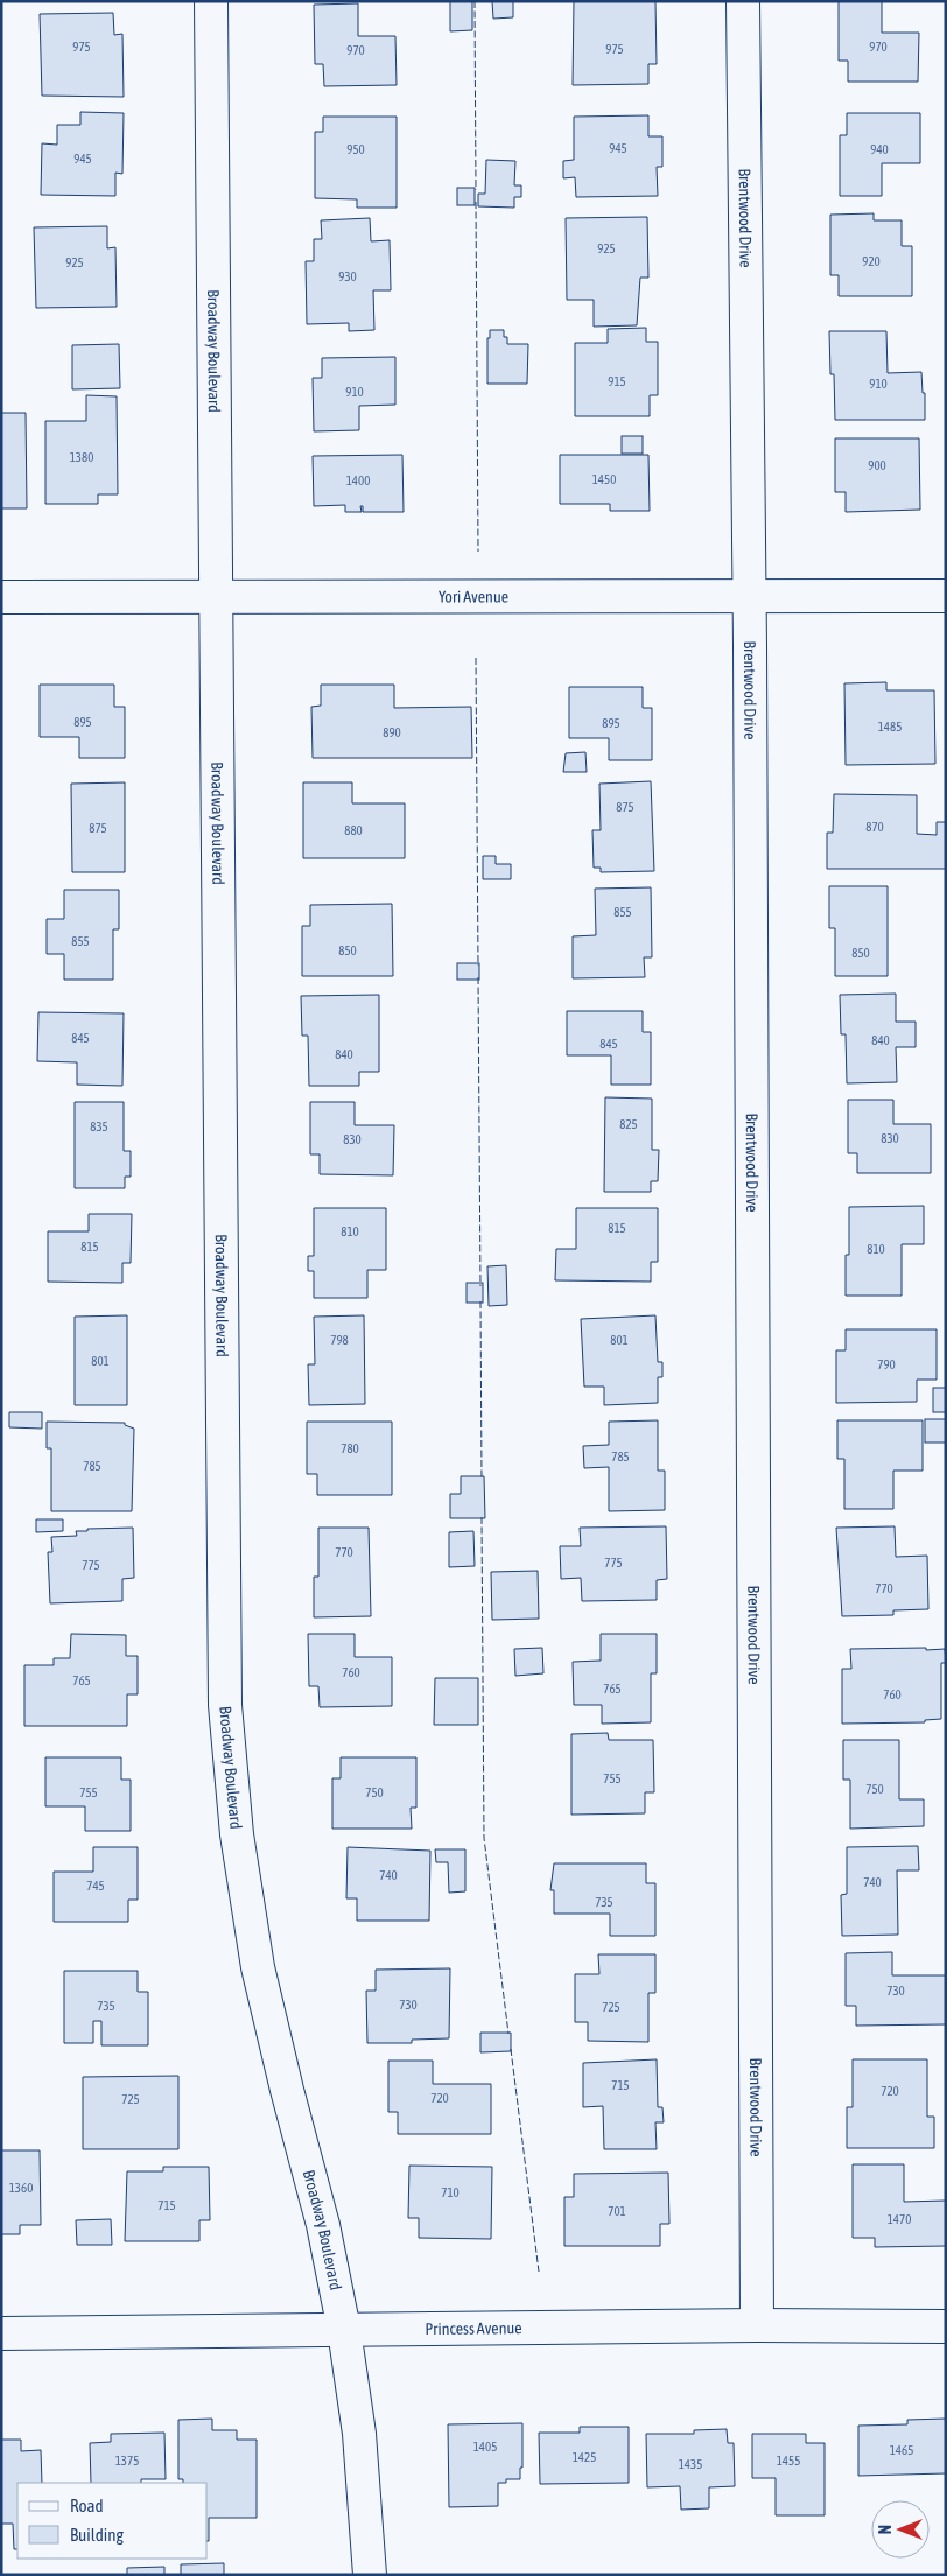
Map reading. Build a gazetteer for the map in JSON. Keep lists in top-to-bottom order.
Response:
{
  "streets": {
    "street": [
      "Brentwood Drive",
      "Broadway Boulevard",
      "Yori Avenue",
      "Princess Avenue"
    ]
  },
  "crossings": [
    ["Brentwood Drive", "Yori Avenue"],
    ["Brentwood Drive", "Princess Avenue"],
    ["Broadway Boulevard", "Yori Avenue"],
    ["Broadway Boulevard", "Princess Avenue"]
  ],
  "house_numbers": [
    "975",
    "970",
    "975",
    "970",
    "945",
    "950",
    "940",
    "945",
    "925",
    "920",
    "925",
    "930",
    "915",
    "910",
    "910",
    "1380",
    "900",
    "1450",
    "1400",
    "895",
    "895",
    "1485",
    "890",
    "875",
    "870",
    "875",
    "880",
    "855",
    "855",
    "850",
    "850",
    "845",
    "840",
    "845",
    "840",
    "825",
    "835",
    "830",
    "830",
    "815",
    "810",
    "815",
    "810",
    "798",
    "801",
    "801",
    "790",
    "780",
    "785",
    "785",
    "770",
    "775",
    "775",
    "770",
    "760",
    "765",
    "765",
    "760",
    "755",
    "750",
    "755",
    "750",
    "740",
    "740",
    "745",
    "735",
    "730",
    "730",
    "735",
    "725",
    "715",
    "720",
    "720",
    "725",
    "1360",
    "710",
    "715",
    "701",
    "1470",
    "1405",
    "1465",
    "1425",
    "1375",
    "1455",
    "1435"
  ],
  "legend": ["Road", "Building"],
  "north": "left"
}
